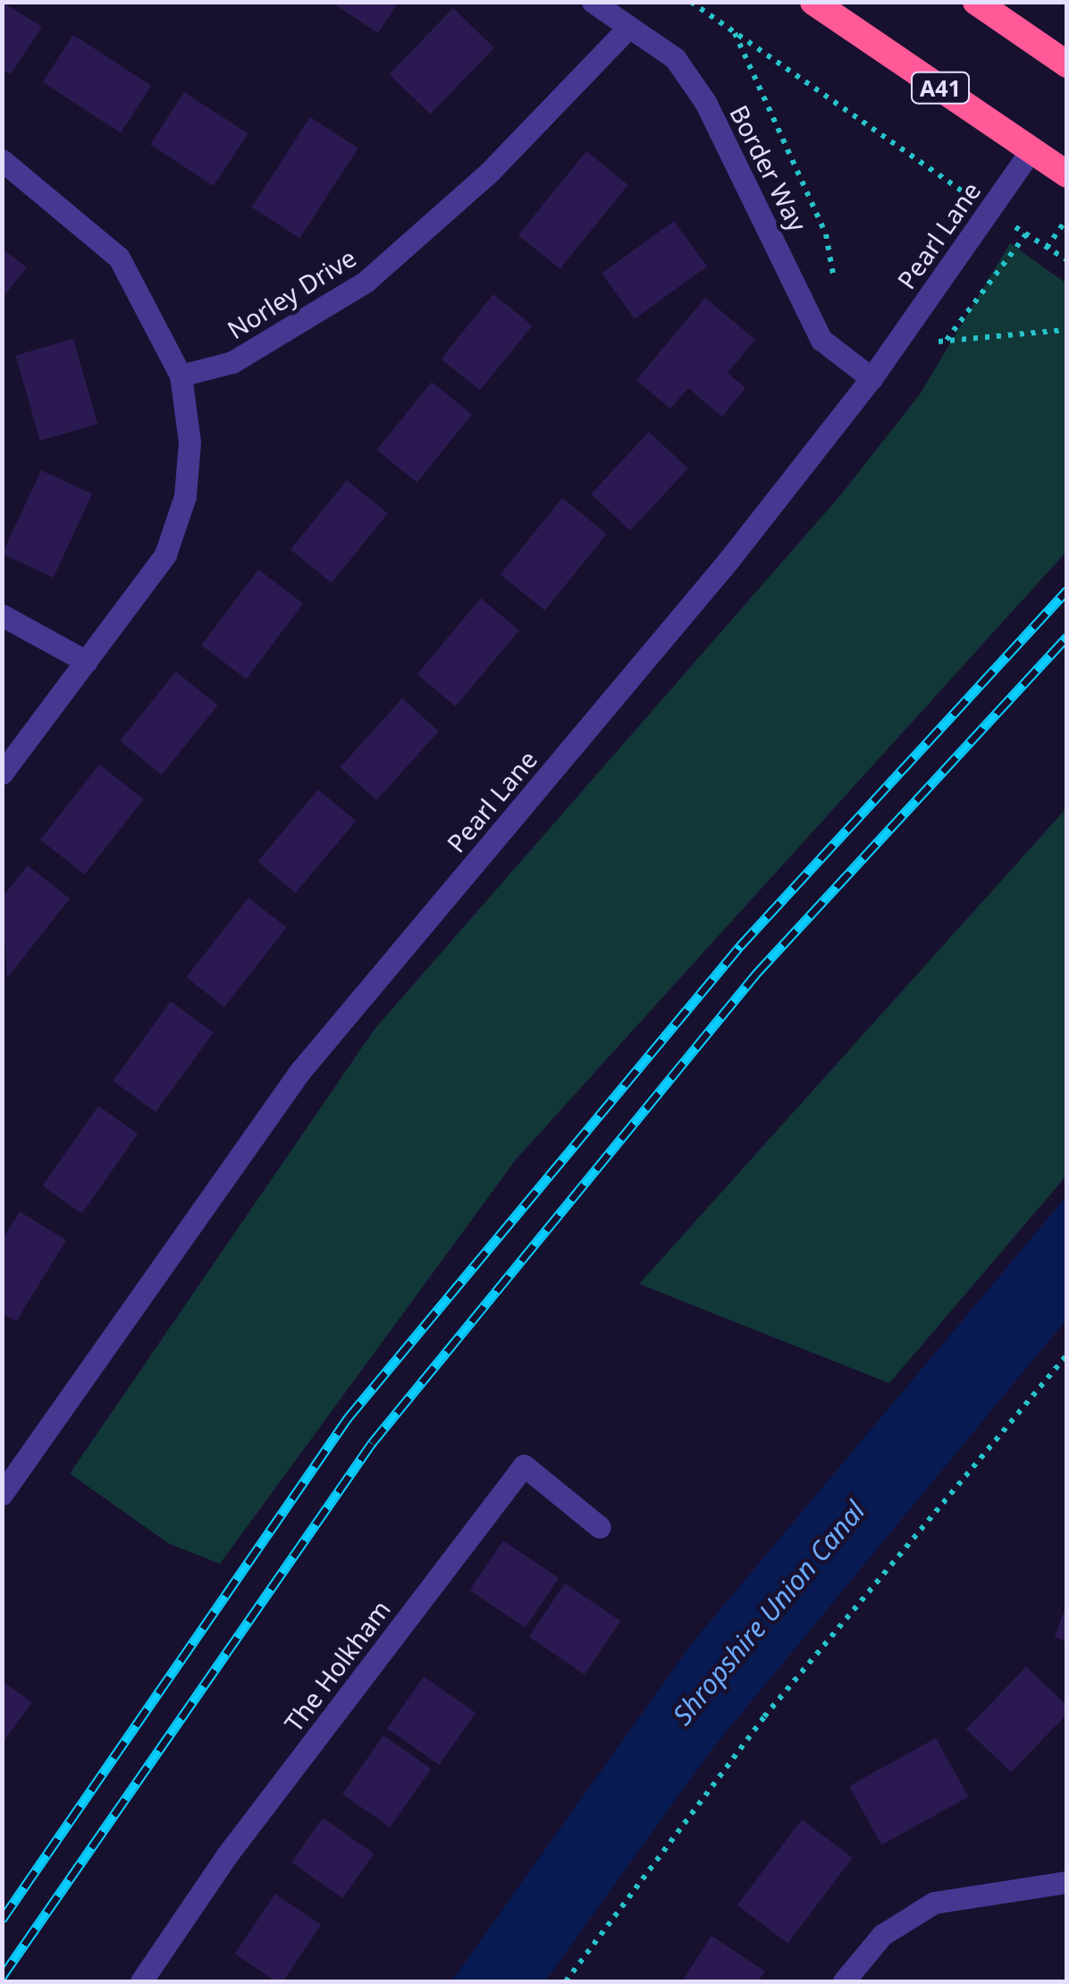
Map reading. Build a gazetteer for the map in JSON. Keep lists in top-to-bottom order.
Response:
{
  "streets": {
    "highway": ["A41"],
    "street": [
      "Border Way",
      "Pearl Lane",
      "Norley Drive",
      "The Holkham"
    ]
  },
  "crossings": [
    ["A41", "Pearl Lane"],
    ["Border Way", "Pearl Lane"],
    ["Border Way", "Norley Drive"]
  ],
  "water": ["Shropshire Union Canal"]
}
